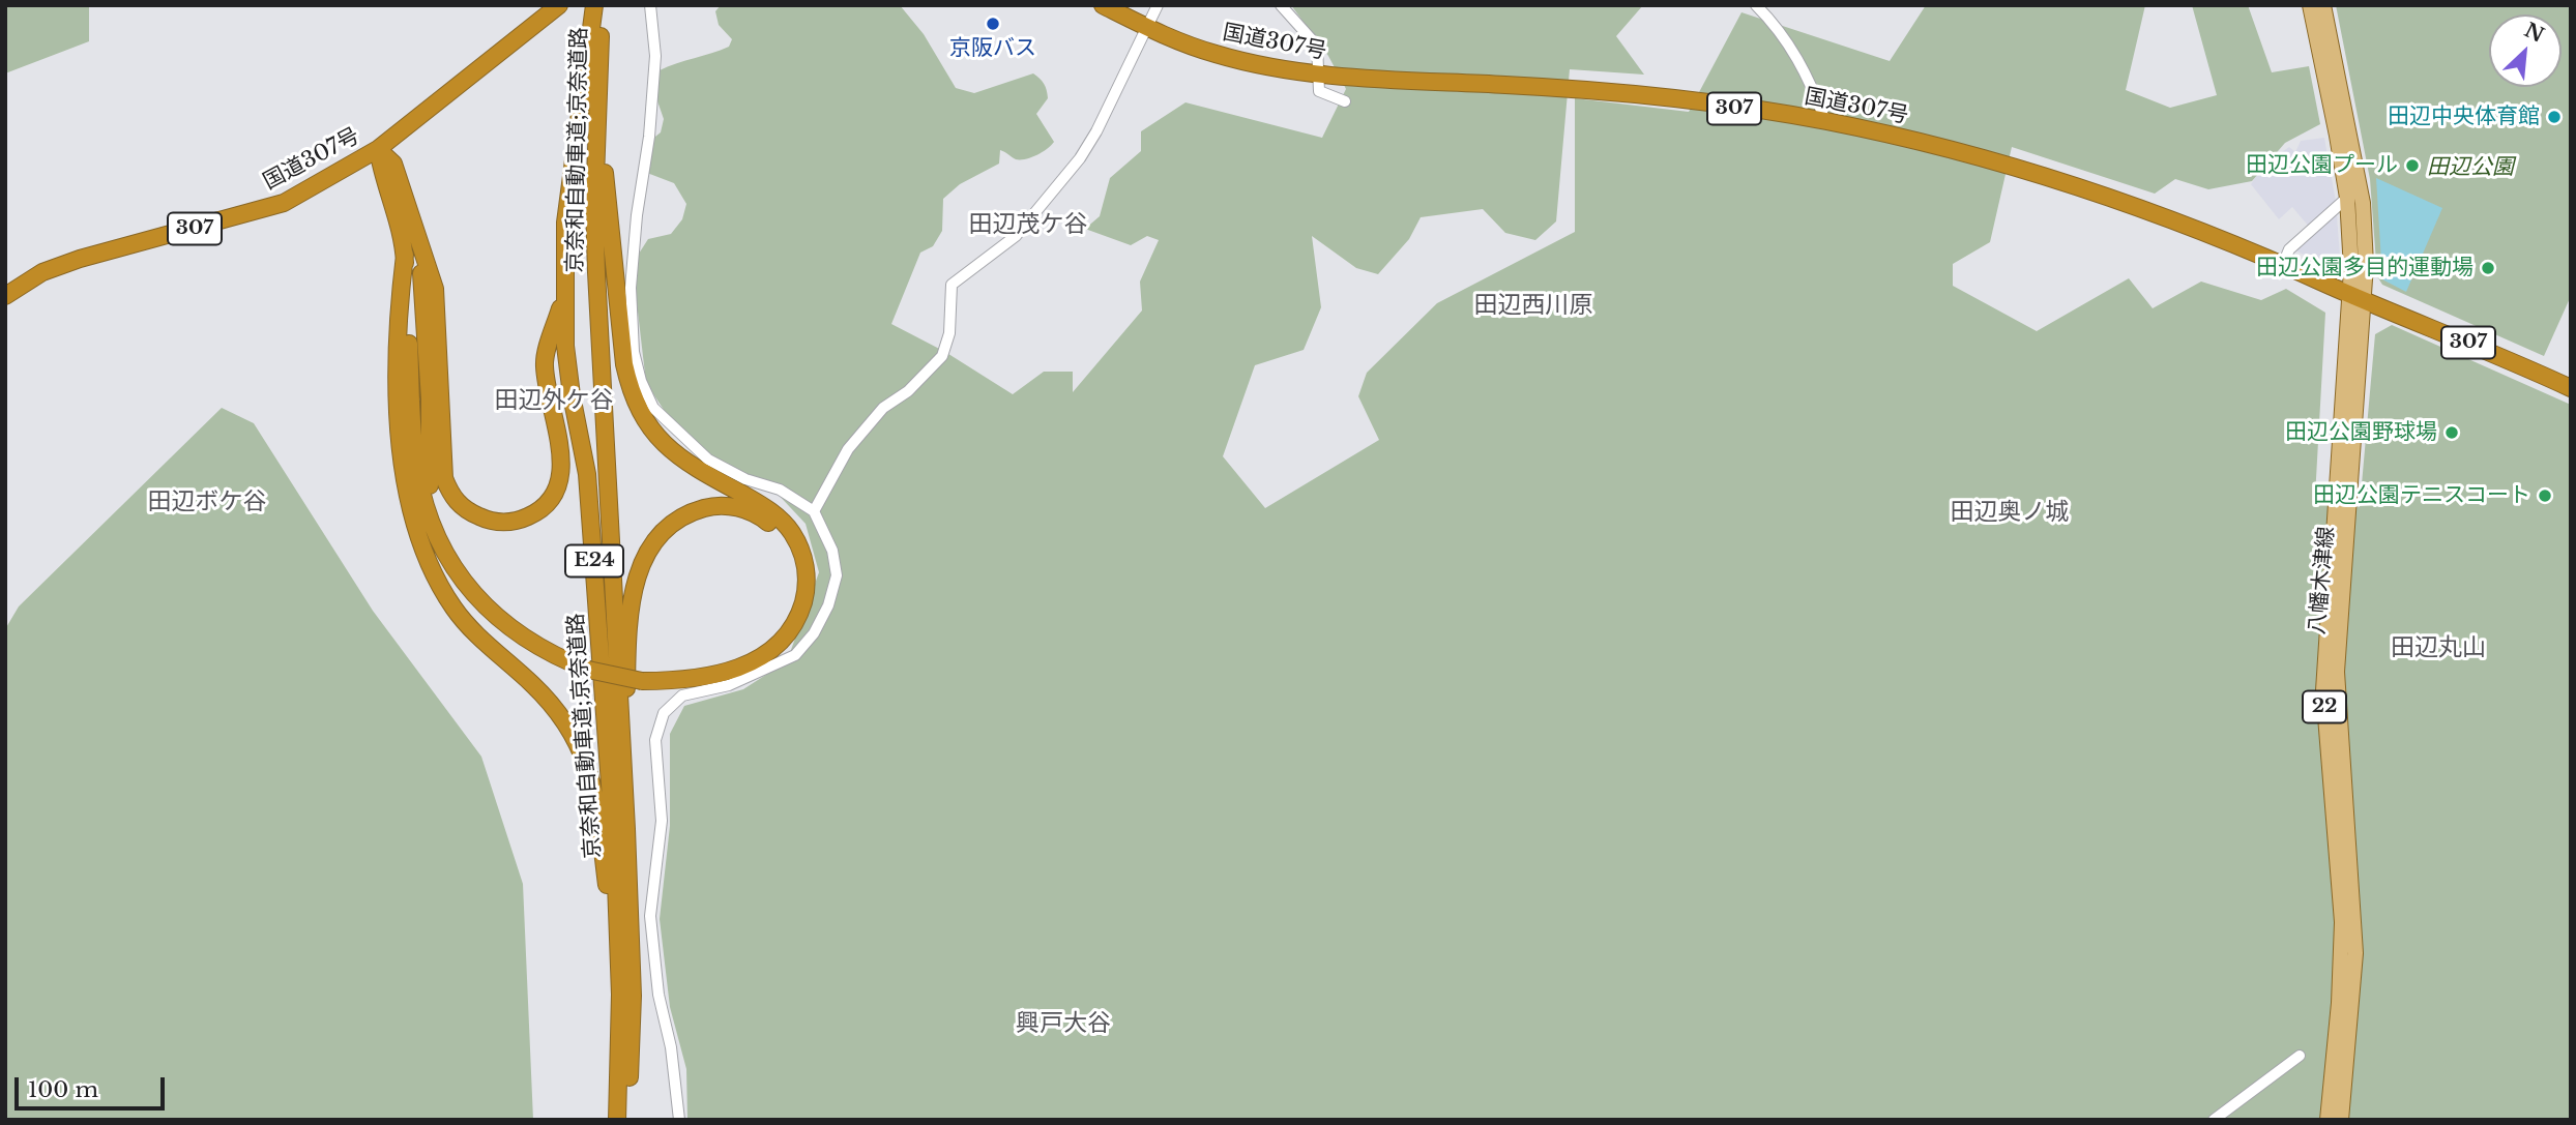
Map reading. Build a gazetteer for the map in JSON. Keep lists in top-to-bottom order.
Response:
{
  "streets": {
    "highway": [
      "国道307号",
      "307",
      "京奈和自動車道;京奈道路",
      "E24"
    ],
    "main road": ["八幡木津線", "22"]
  },
  "crossings": [
    ["国道307号", "八幡木津線"]
  ],
  "districts": [
    "田辺茂ケ谷",
    "田辺西川原",
    "田辺外ケ谷",
    "田辺ボケ谷",
    "田辺奥ノ城",
    "田辺丸山",
    "興戸大谷"
  ],
  "parks": ["田辺公園"],
  "places": [
    "京阪バス",
    "田辺中央体育館",
    "田辺公園プール",
    "田辺公園多目的運動場",
    "田辺公園野球場",
    "田辺公園テニスコート"
  ],
  "scale_bar": "100 m",
  "north": "top right"
}
